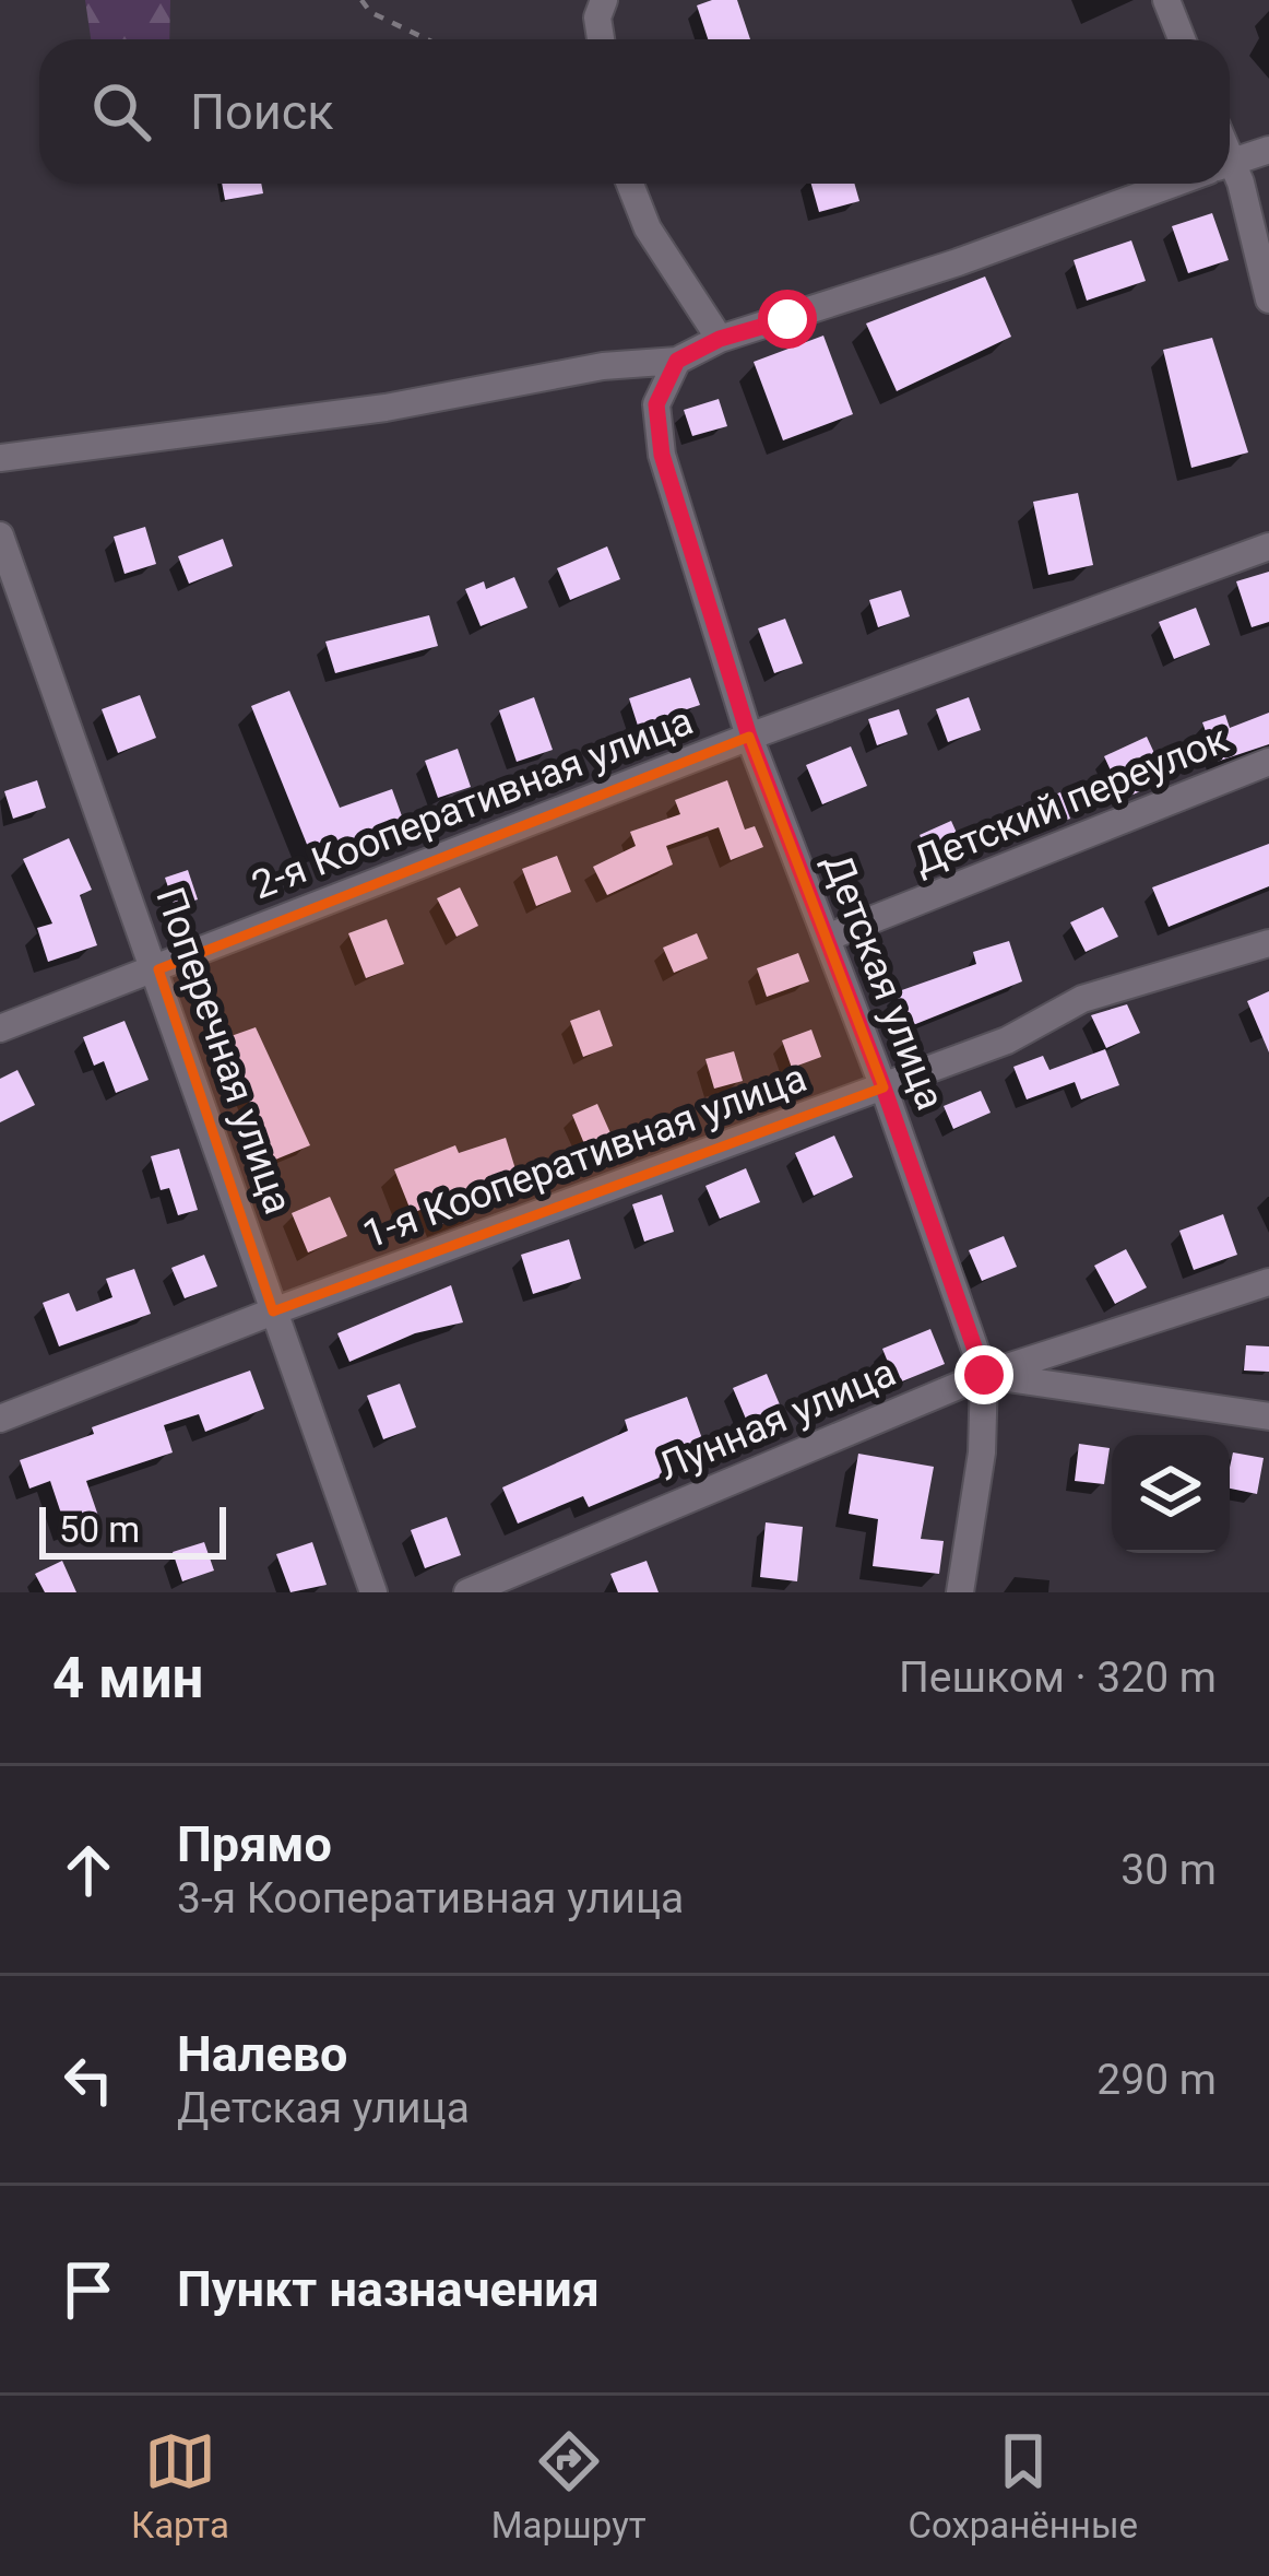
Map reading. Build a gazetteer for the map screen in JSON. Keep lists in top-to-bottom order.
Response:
{
  "streets": {
    "street": [
      "Детский переулок",
      "2-я Кооперативная улица",
      "Детская улица",
      "Поперечная улица",
      "1-я Кооперативная улица",
      "Лунная улица"
    ]
  },
  "crossings": [
    ["Детский переулок", "Детская улица"],
    ["2-я Кооперативная улица", "Детская улица"],
    ["2-я Кооперативная улица", "Поперечная улица"],
    ["Детская улица", "1-я Кооперативная улица"],
    ["Детская улица", "Лунная улица"],
    ["Поперечная улица", "1-я Кооперативная улица"]
  ],
  "scale_bar": "50 m",
  "page": {
    "search": "Поиск",
    "scale": "50 m",
    "heading": ["4 мин", "Пешком · 320 m"],
    "list": [
      ["Прямо", "3-я Кооперативная улица", "30 m"],
      ["Налево", "Детская улица", "290 m"],
      "Пункт назначения"
    ],
    "nav": ["Карта", "Маршрут", "Сохранённые"]
  }
}
